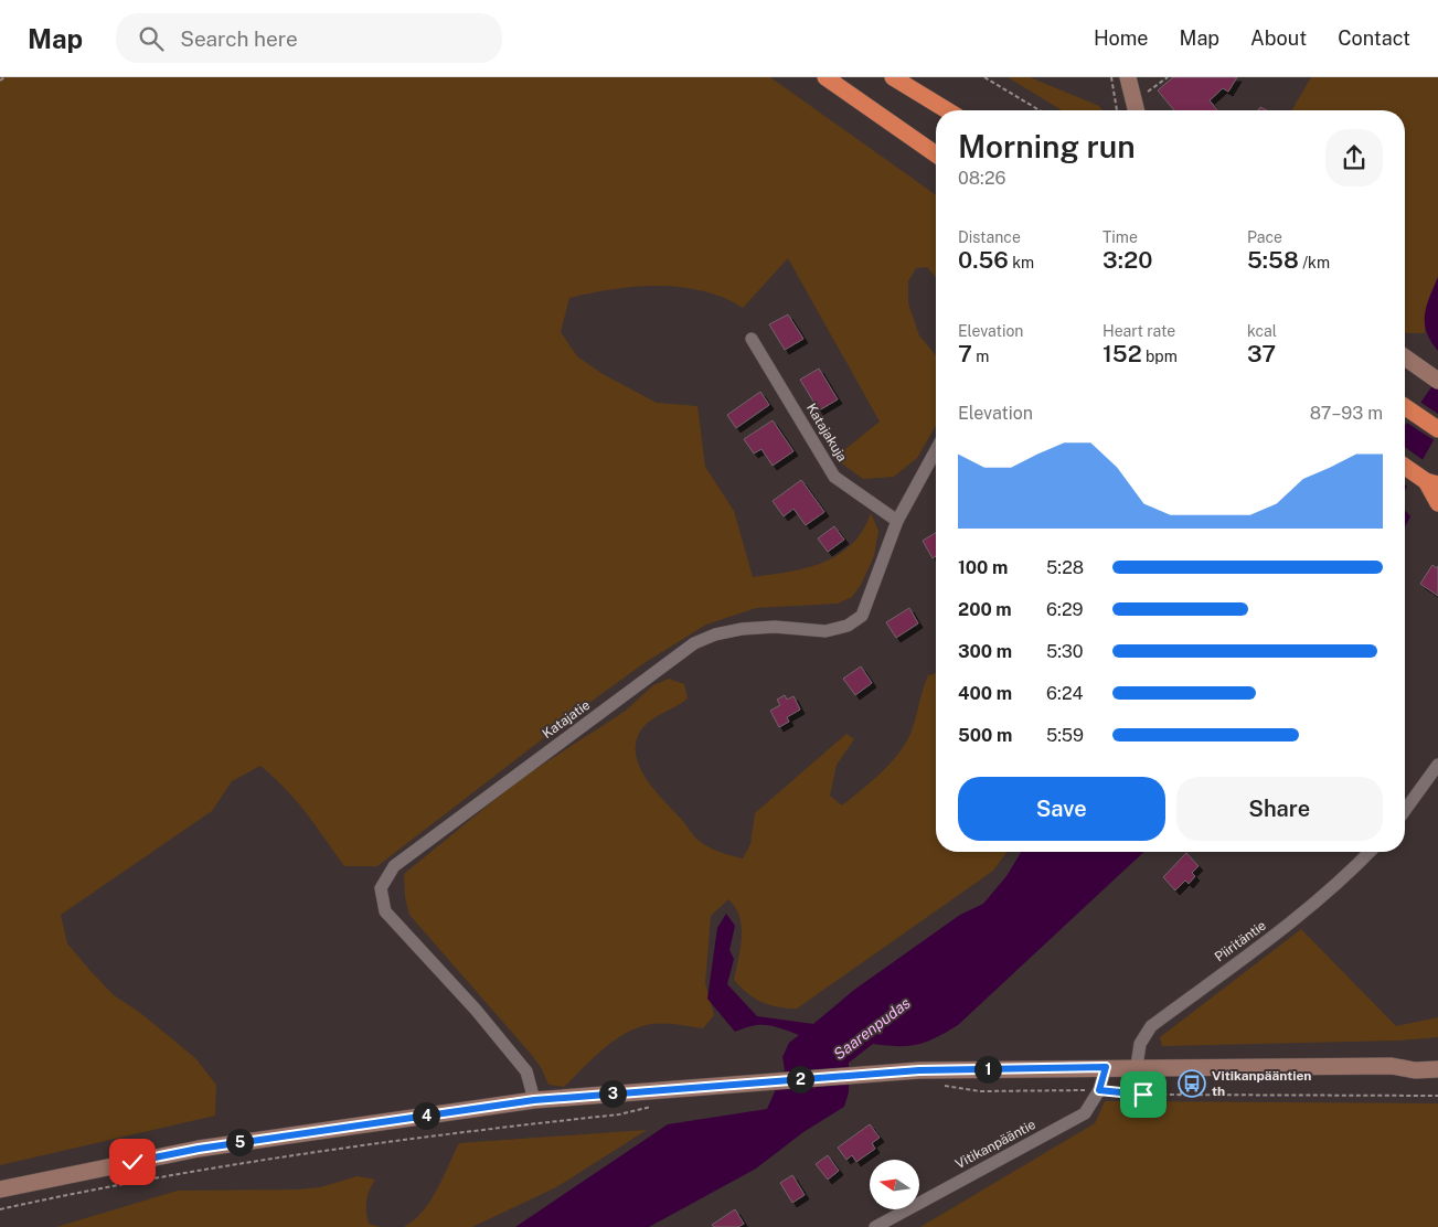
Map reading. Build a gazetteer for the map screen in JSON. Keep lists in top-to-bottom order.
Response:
{
  "streets": {
    "street": [
      "Katajakuja",
      "Katajatie",
      "Piiritäntie",
      "Vitikanpääntie"
    ]
  },
  "crossings": [
    ["Katajakuja", "Katajatie"]
  ],
  "water": ["Saarenpudas"],
  "places": {
    "bus stop": ["Vitikanpääntien th"]
  },
  "north": "left",
  "page": {
    "header": "Map",
    "search": "Search here",
    "nav": [
      "Home",
      "Map",
      "About",
      "Contact"
    ],
    "heading": ["Morning run", "08:26"],
    "stats": [
      ["Distance", "0.56 km"],
      ["Time", "3:20"],
      ["Pace", "5:58 /km"],
      ["Elevation", "7 m"],
      ["Heart rate", "152 bpm"],
      ["kcal", "37"]
    ],
    "chart": ["Elevation", "87–93 m"],
    "list": [
      {
        "name": "100 m",
        "note": "5:28"
      },
      {
        "name": "200 m",
        "note": "6:29"
      },
      {
        "name": "300 m",
        "note": "5:30"
      },
      {
        "name": "400 m",
        "note": "6:24"
      },
      {
        "name": "500 m",
        "note": "5:59"
      }
    ],
    "buttons": ["Save", "Share"],
    "pins": [
      "1",
      "2",
      "3",
      "4",
      "5"
    ]
  }
}
